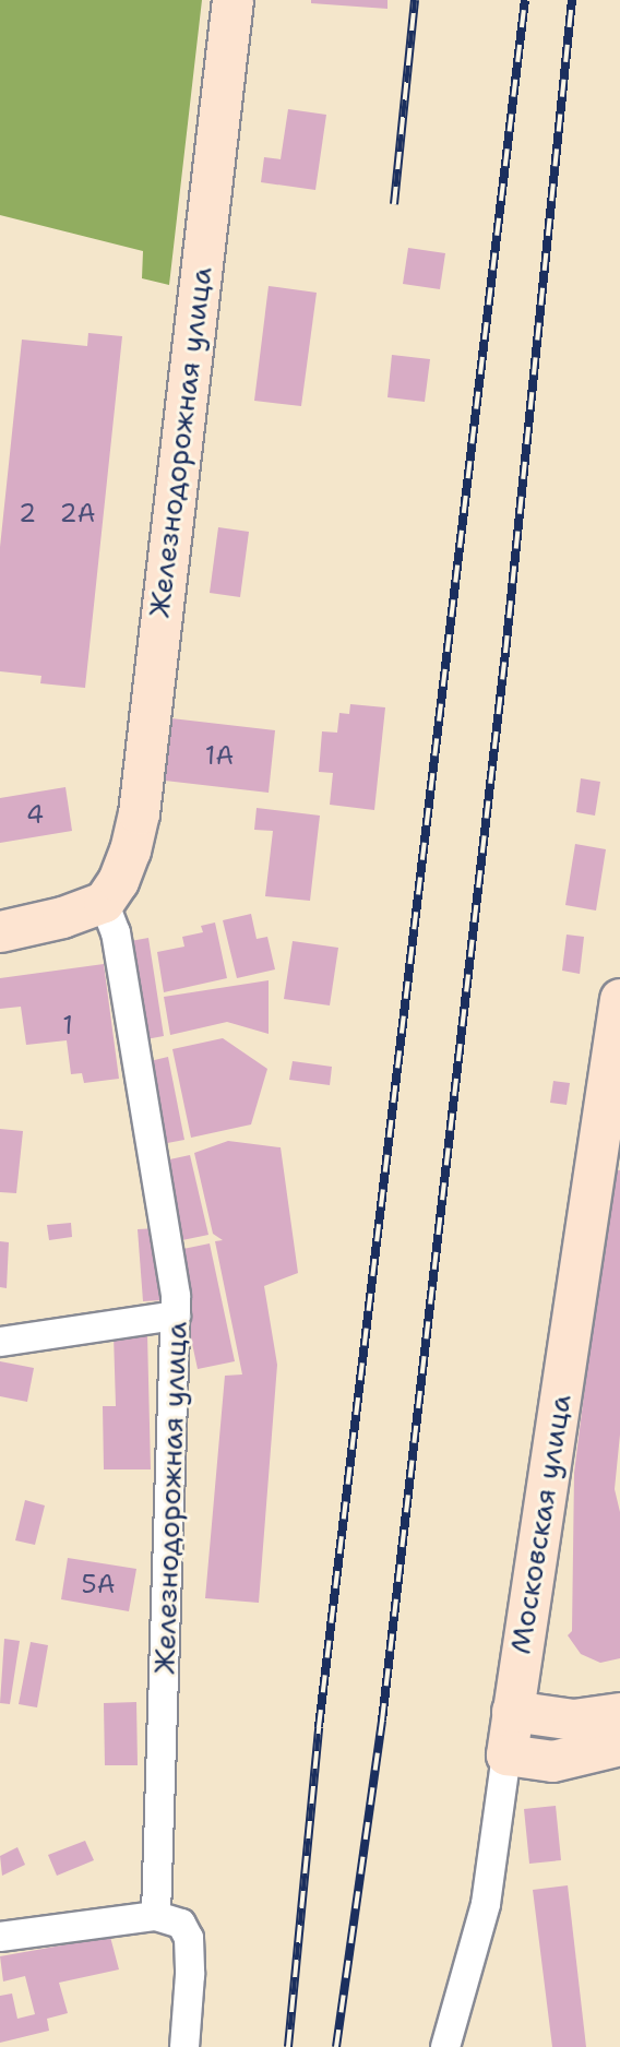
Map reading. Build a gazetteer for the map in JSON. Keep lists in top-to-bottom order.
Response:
{
  "streets": {
    "main road": ["Железнодорожная улица", "Московская улица"]
  },
  "house_numbers": [
    "2",
    "2А",
    "1А",
    "4",
    "1",
    "5А"
  ]
}
